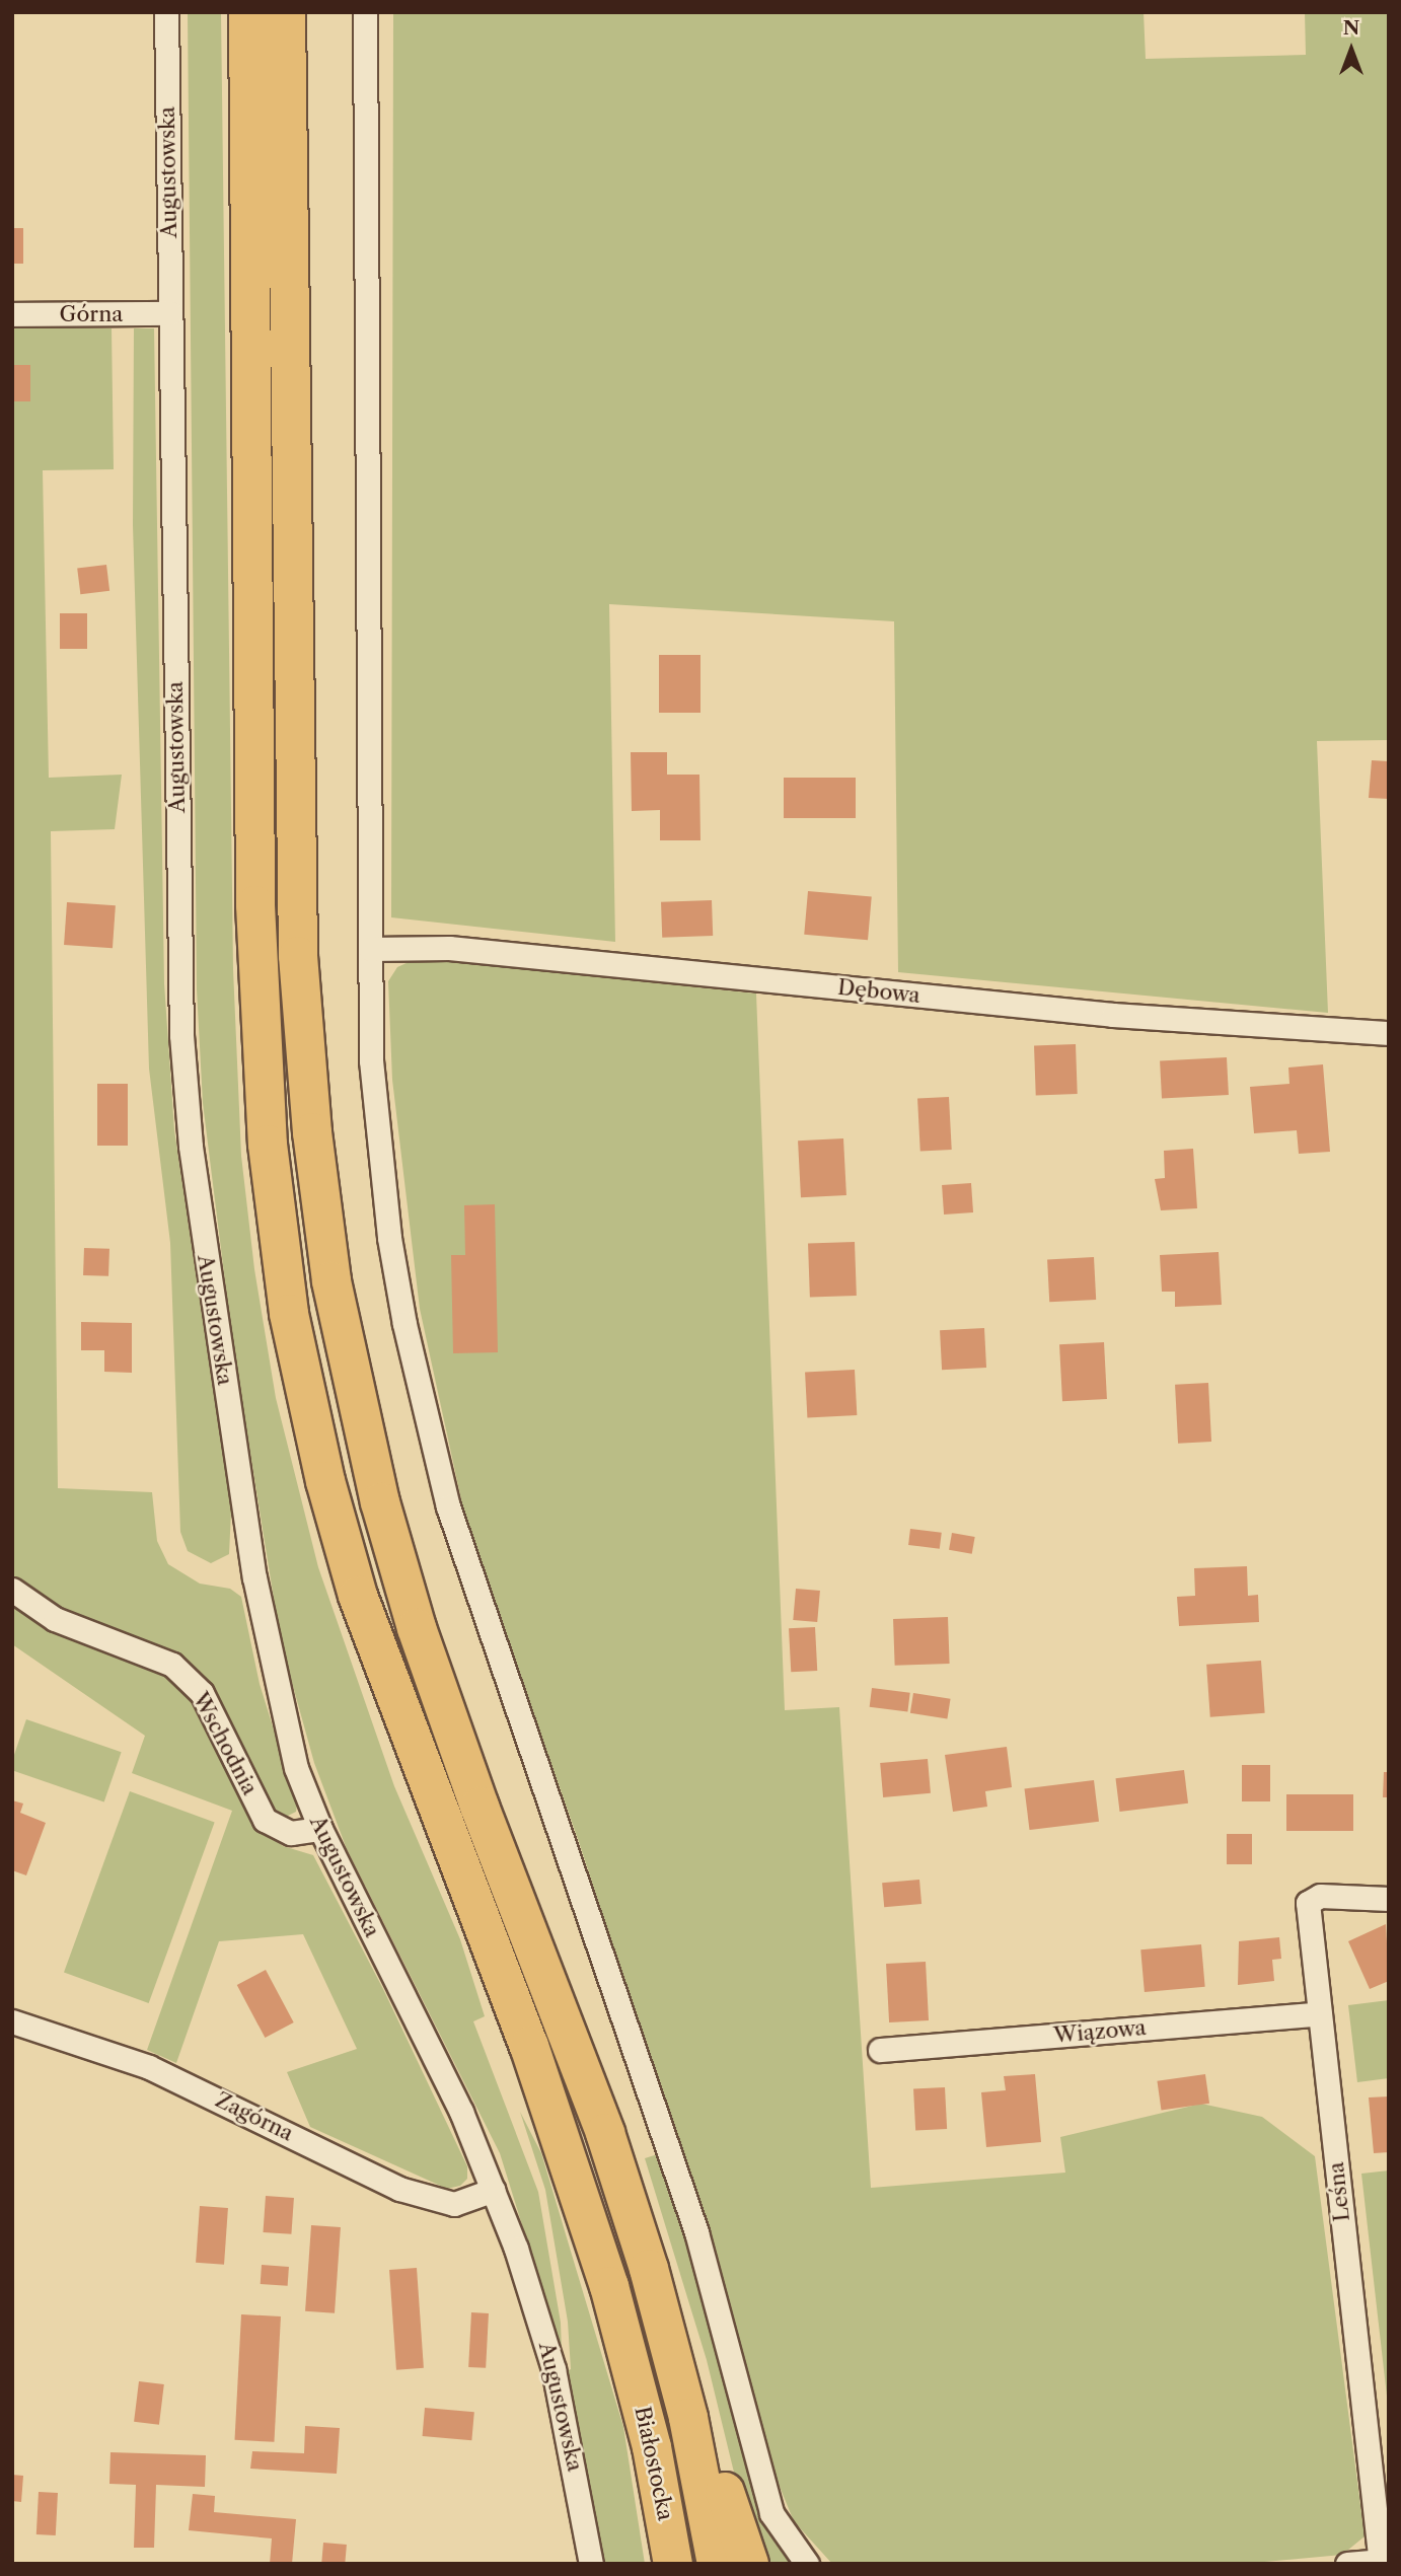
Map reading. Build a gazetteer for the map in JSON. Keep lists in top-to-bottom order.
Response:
{
  "streets": {
    "highway": ["Białostocka"],
    "street": [
      "Augustowska",
      "Górna",
      "Dębowa",
      "Wschodnia",
      "Wiązowa",
      "Zagórna",
      "Leśna"
    ]
  },
  "crossings": [
    ["Augustowska", "Górna"],
    ["Augustowska", "Wschodnia"],
    ["Augustowska", "Zagórna"],
    ["Wiązowa", "Leśna"]
  ],
  "north": "top"
}
